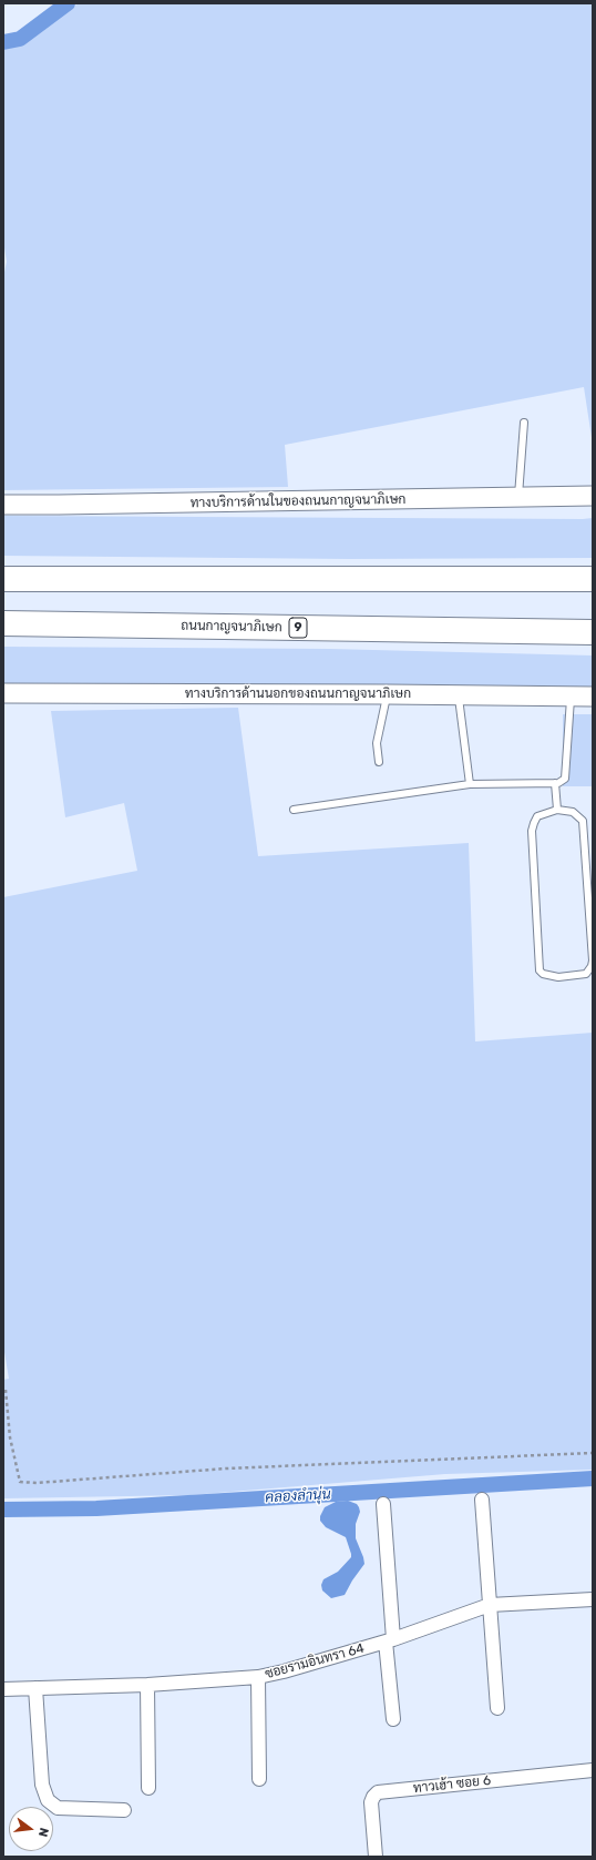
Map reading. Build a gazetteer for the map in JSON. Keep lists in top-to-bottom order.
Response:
{
  "streets": {
    "highway": ["ถนนกาญจนาภิเษก", "9"],
    "main road": ["ทางบริการด้านในของถนนกาญจนาภิเษก", "ทางบริการด้านนอกของถนนกาญจนาภิเษก"],
    "street": ["ซอยรามอินทรา 64", "ทาวเฮ้า ซอย 6"]
  },
  "water": ["คลองลำนุ่น"],
  "north": "right"
}
